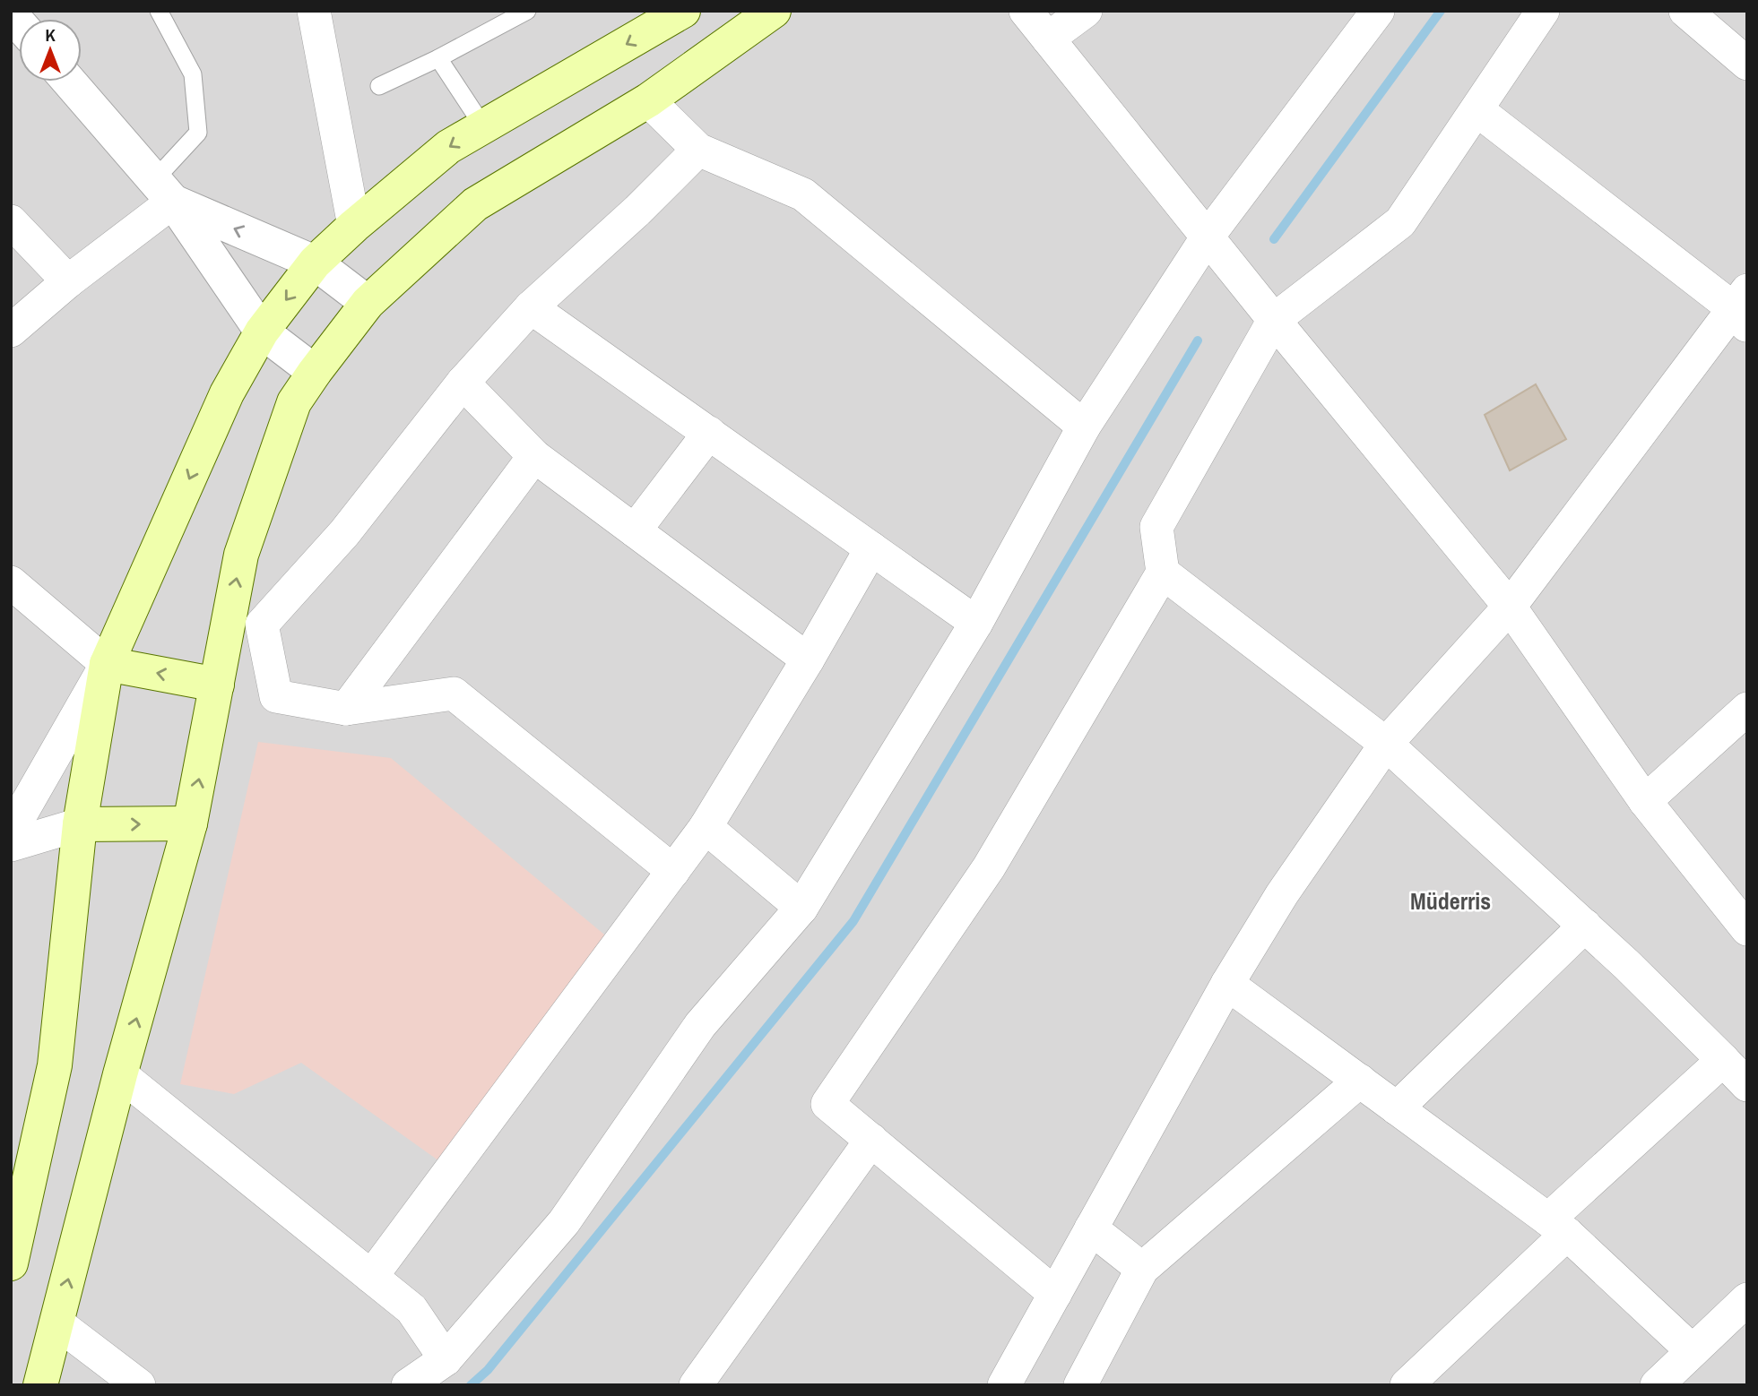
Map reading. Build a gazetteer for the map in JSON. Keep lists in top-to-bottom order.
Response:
{
  "districts": ["Müderris"],
  "north": "top"
}
